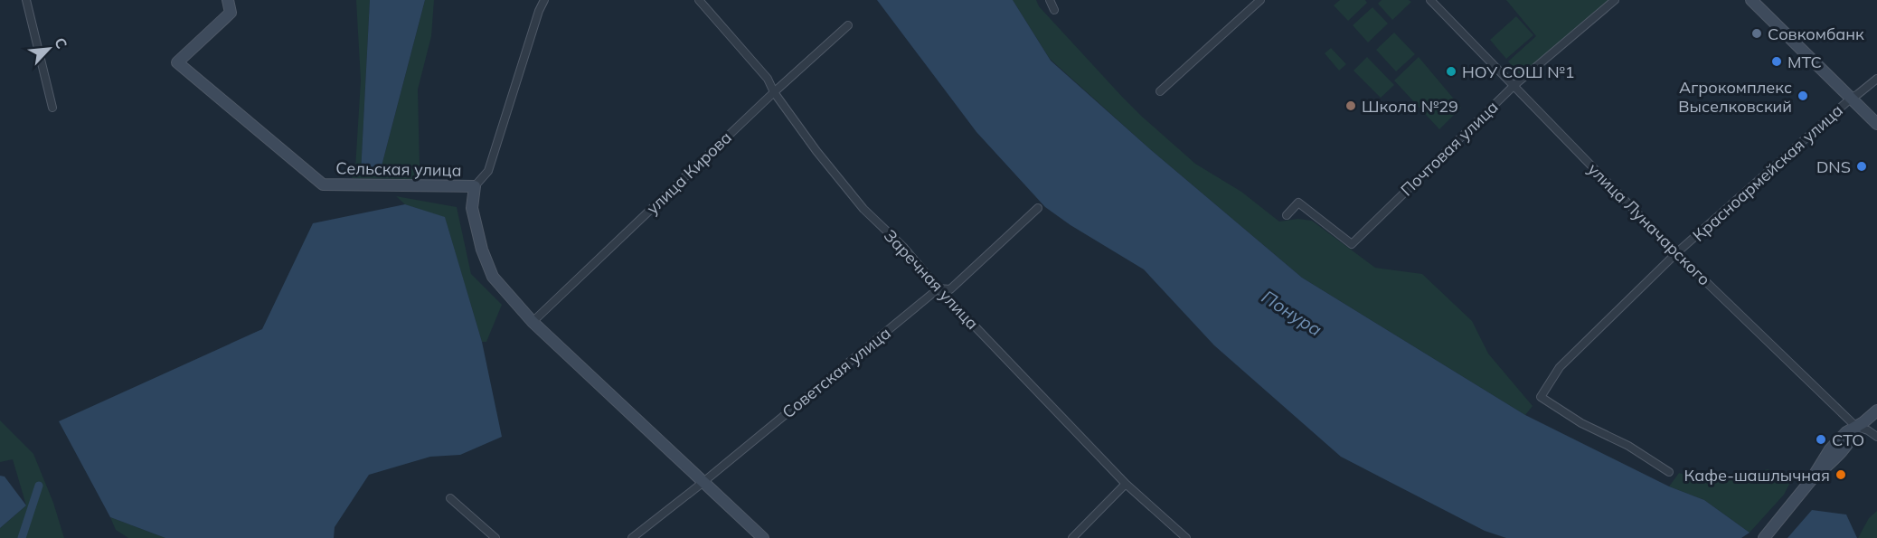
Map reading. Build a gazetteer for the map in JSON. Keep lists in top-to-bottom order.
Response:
{
  "streets": {
    "street": [
      "Почтовая улица",
      "Сельская улица",
      "улица Кирова",
      "Красноармейская улица",
      "улица Луначарского",
      "Заречная улица",
      "Советская улица"
    ]
  },
  "crossings": [
    ["Почтовая улица", "улица Луначарского"],
    ["Сельская улица", "улица Кирова"],
    ["Сельская улица", "Советская улица"],
    ["улица Кирова", "Заречная улица"],
    ["Красноармейская улица", "улица Луначарского"],
    ["Заречная улица", "Советская улица"]
  ],
  "water": ["Понура"],
  "places": [
    "Совкомбанк",
    "МТС",
    "НОУ СОШ №1",
    "Агрокомплекс Выселковский",
    "Школа №29",
    "DNS",
    "СТО",
    "Кафе-шашлычная"
  ],
  "north": "top right"
}
